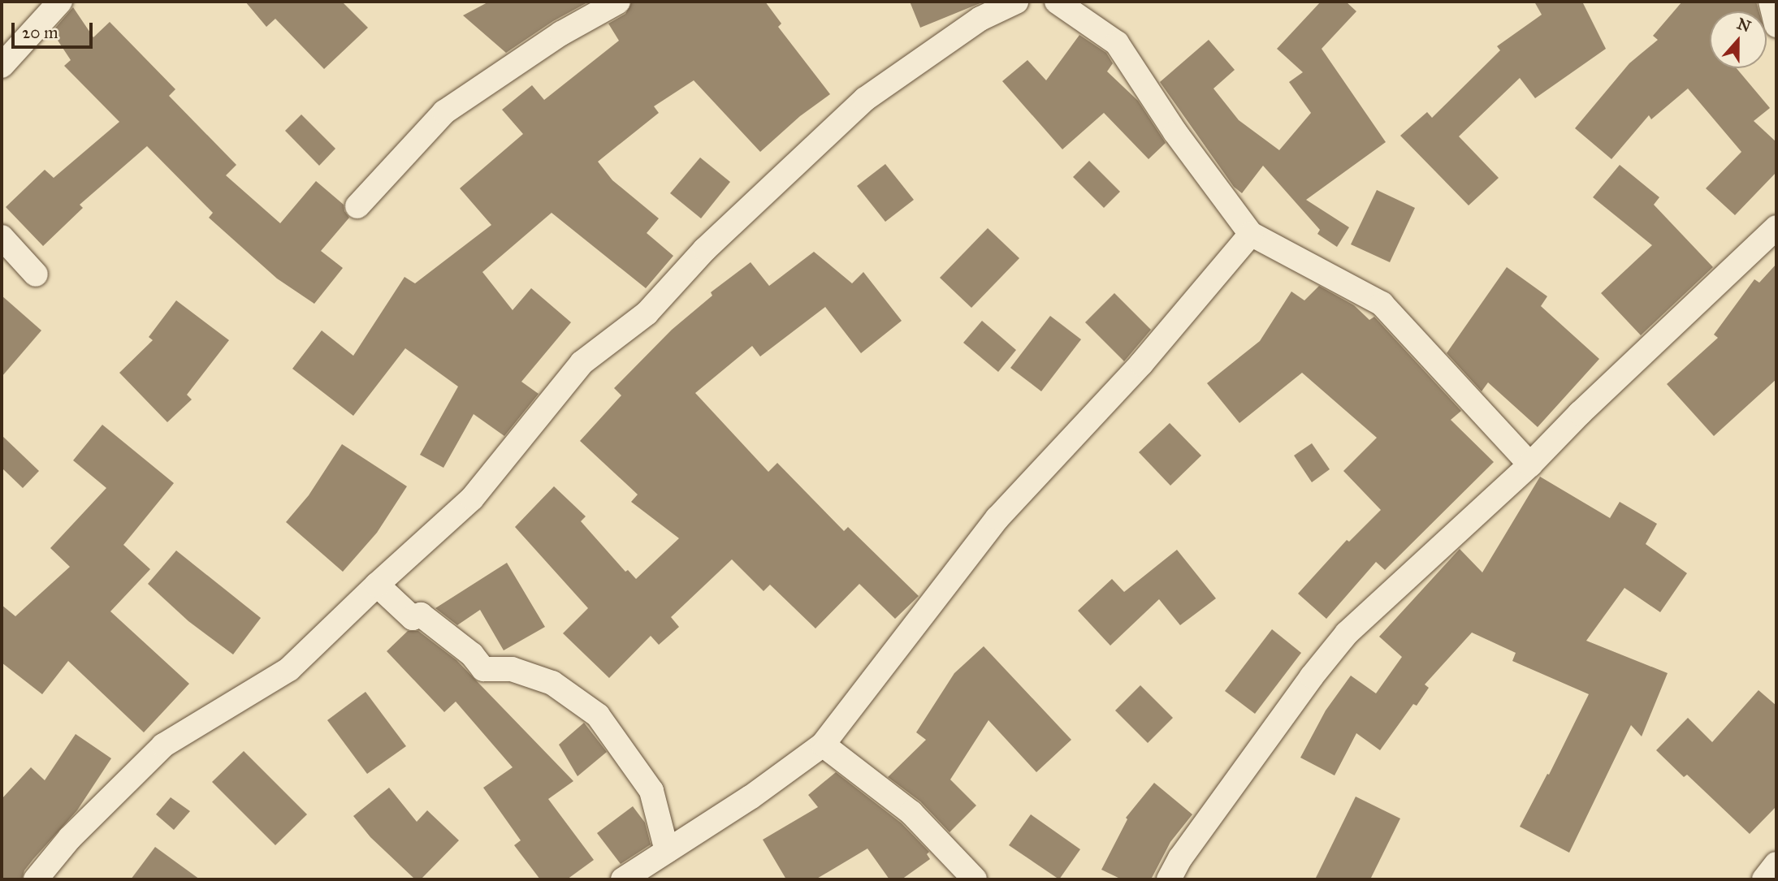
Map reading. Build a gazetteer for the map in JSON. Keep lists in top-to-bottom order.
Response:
{
  "scale_bar": "20 m",
  "north": "top"
}
